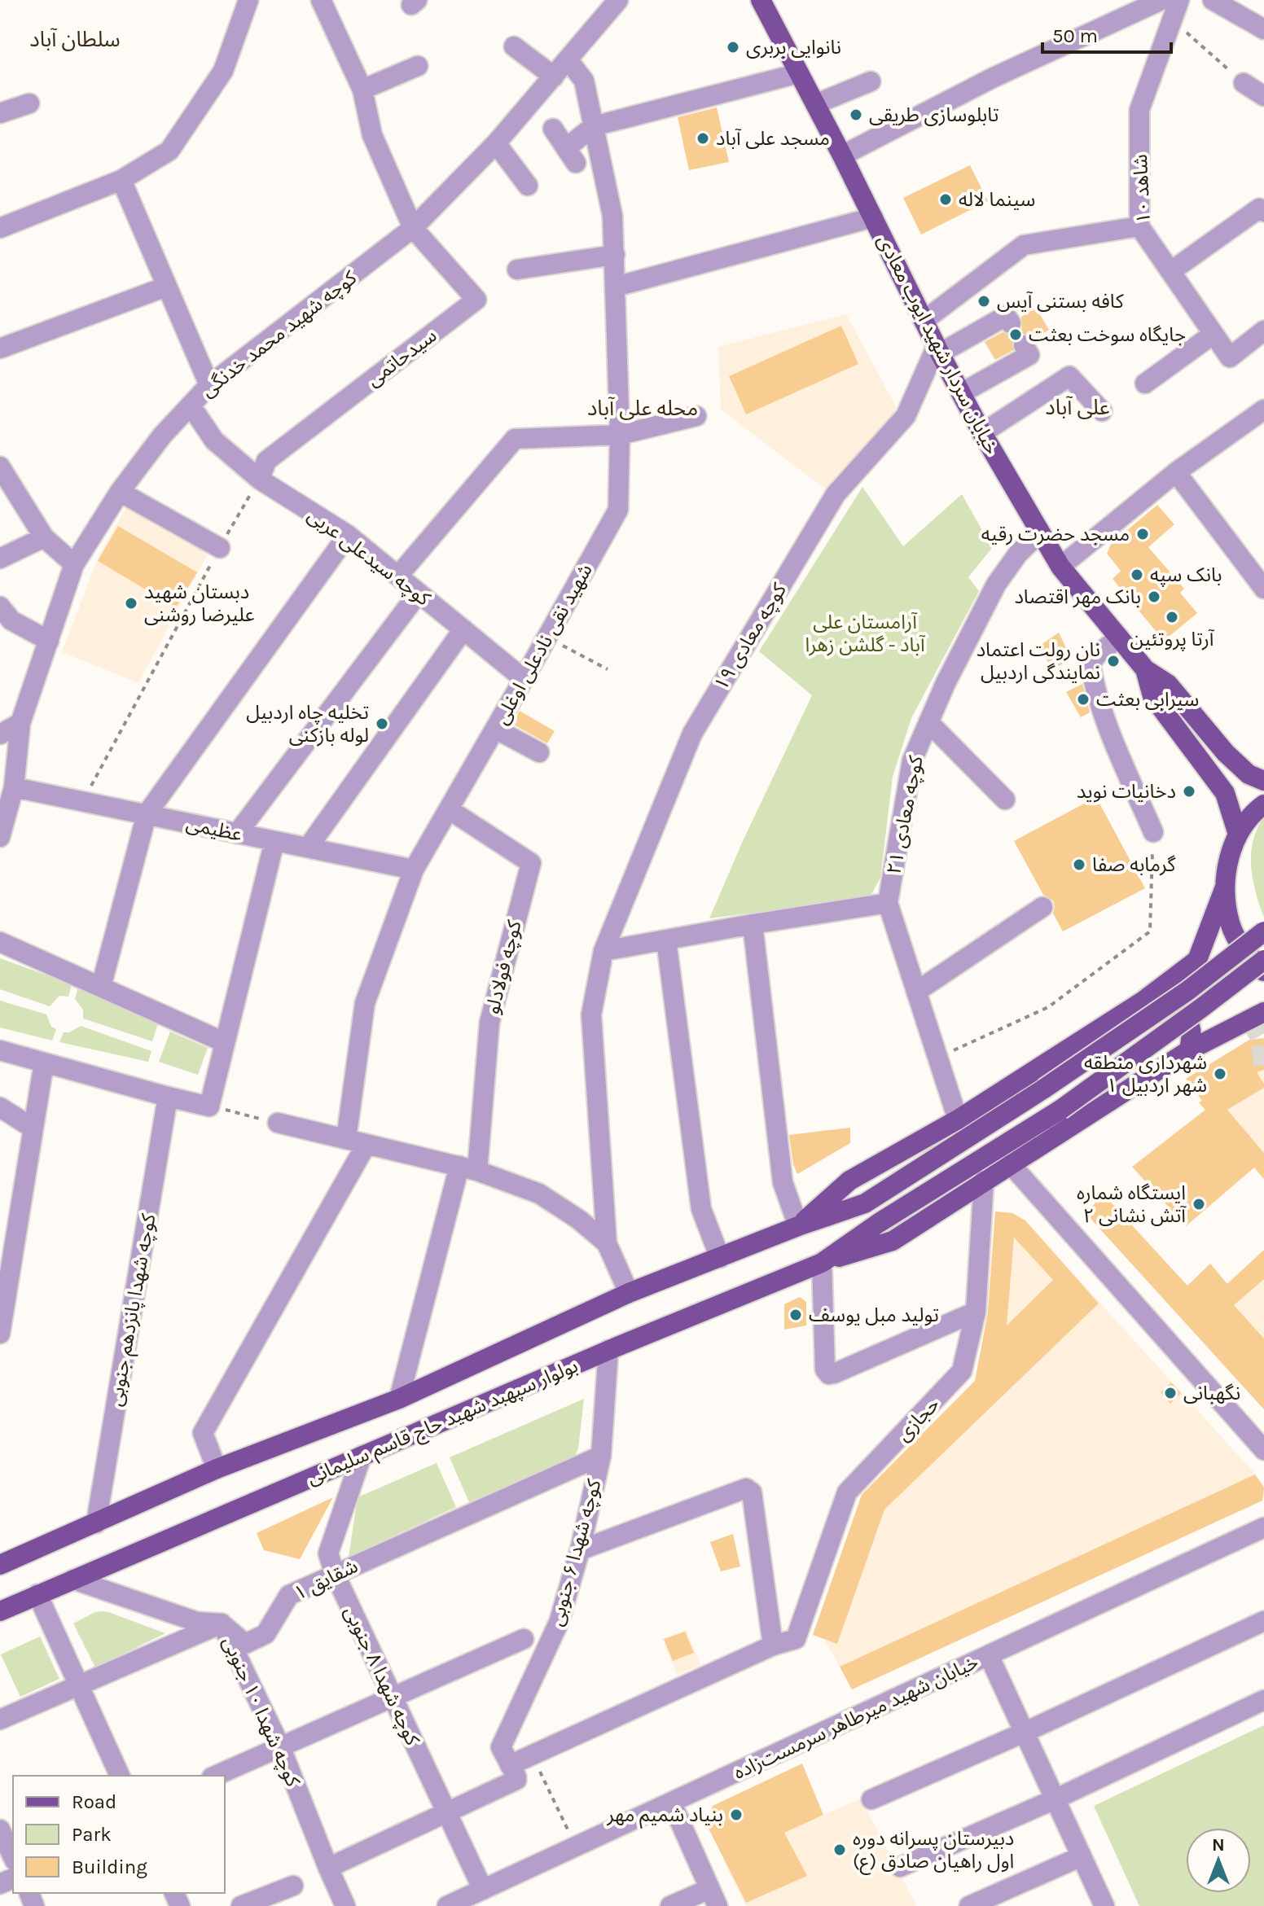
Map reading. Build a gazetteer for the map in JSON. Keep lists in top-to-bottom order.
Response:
{
  "streets": {
    "main road": ["خیابان سردار شهید ایوب معادی", "بولوار سپهبد شهید حاج قاسم سلیمانی"],
    "street": [
      "شاهد ۱۰",
      "کوچه شهید محمد خدنگی",
      "سیدحاتمی",
      "کوچه سیدعلی عربی",
      "کوچه معادی ۱۹",
      "شهید نقی نادعلی اوغلی",
      "کوچه معادی ۲۱",
      "عظیمی",
      "کوچه فولادلو",
      "کوچه شهدا پانزدهم جنوبی",
      "حجازی",
      "کوچه شهدا ۶ جنوبی",
      "شقایق ۱",
      "کوچه شهدا ۸ جنوبی",
      "کوچه شهدا ۱۰ جنوبی",
      "خیابان شهید میرطاهر سرمست‌زاده"
    ]
  },
  "crossings": [
    ["کوچه شهید محمد خدنگی", "سیدحاتمی"],
    ["کوچه شهید محمد خدنگی", "کوچه سیدعلی عربی"],
    ["کوچه شهید محمد خدنگی", "شهید نقی نادعلی اوغلی"],
    ["کوچه شهید محمد خدنگی", "عظیمی"],
    ["خیابان سردار شهید ایوب معادی", "کوچه معادی ۱۹"],
    ["خیابان سردار شهید ایوب معادی", "کوچه معادی ۲۱"],
    ["سیدحاتمی", "کوچه سیدعلی عربی"],
    ["کوچه سیدعلی عربی", "شهید نقی نادعلی اوغلی"],
    ["شهید نقی نادعلی اوغلی", "عظیمی"],
    ["شهید نقی نادعلی اوغلی", "کوچه فولادلو"],
    ["کوچه شهدا پانزدهم جنوبی", "بولوار سپهبد شهید حاج قاسم سلیمانی"],
    ["بولوار سپهبد شهید حاج قاسم سلیمانی", "کوچه شهدا ۶ جنوبی"],
    ["بولوار سپهبد شهید حاج قاسم سلیمانی", "کوچه شهدا ۸ جنوبی"],
    ["بولوار سپهبد شهید حاج قاسم سلیمانی", "کوچه شهدا ۱۰ جنوبی"],
    ["کوچه شهدا ۶ جنوبی", "شقایق ۱"],
    ["شقایق ۱", "کوچه شهدا ۸ جنوبی"],
    ["شقایق ۱", "کوچه شهدا ۱۰ جنوبی"],
    ["کوچه شهدا ۸ جنوبی", "خیابان شهید میرطاهر سرمست‌زاده"]
  ],
  "districts": ["سلطان آباد", "علی آباد", "محله علی آباد"],
  "parks": ["آرامستان علی آباد - گلشن زهرا"],
  "places": [
    "نانوایی بربری",
    "تابلوسازی طریقی",
    "مسجد علی آباد",
    "سینما لاله",
    "کافه بستنی آیس",
    "جایگاه سوخت بعثت",
    "مسجد حضرت رقیه",
    "بانک سپه",
    "بانک مهر اقتصاد",
    "دبستان شهید علیرضا روشنی",
    "آرتا پروتئین",
    "نان رولت اعتماد نمایندگی اردبیل",
    "سیرابی بعثت",
    "تخلیه چاه اردبیل لوله بازکنی",
    "دخانیات نوید",
    "گرمابه صفا",
    "شهرداری منطقه ۱ شهر اردبیل",
    "ایستگاه شماره ۲ آتش نشانی",
    "تولید مبل یوسف",
    "نگهبانی",
    "بنیاد شمیم مهر",
    "دبیرستان پسرانه دوره اول راهیان صادق (ع)"
  ],
  "legend": ["Road", "Park", "Building"],
  "scale_bar": "50 m",
  "north": "top"
}
